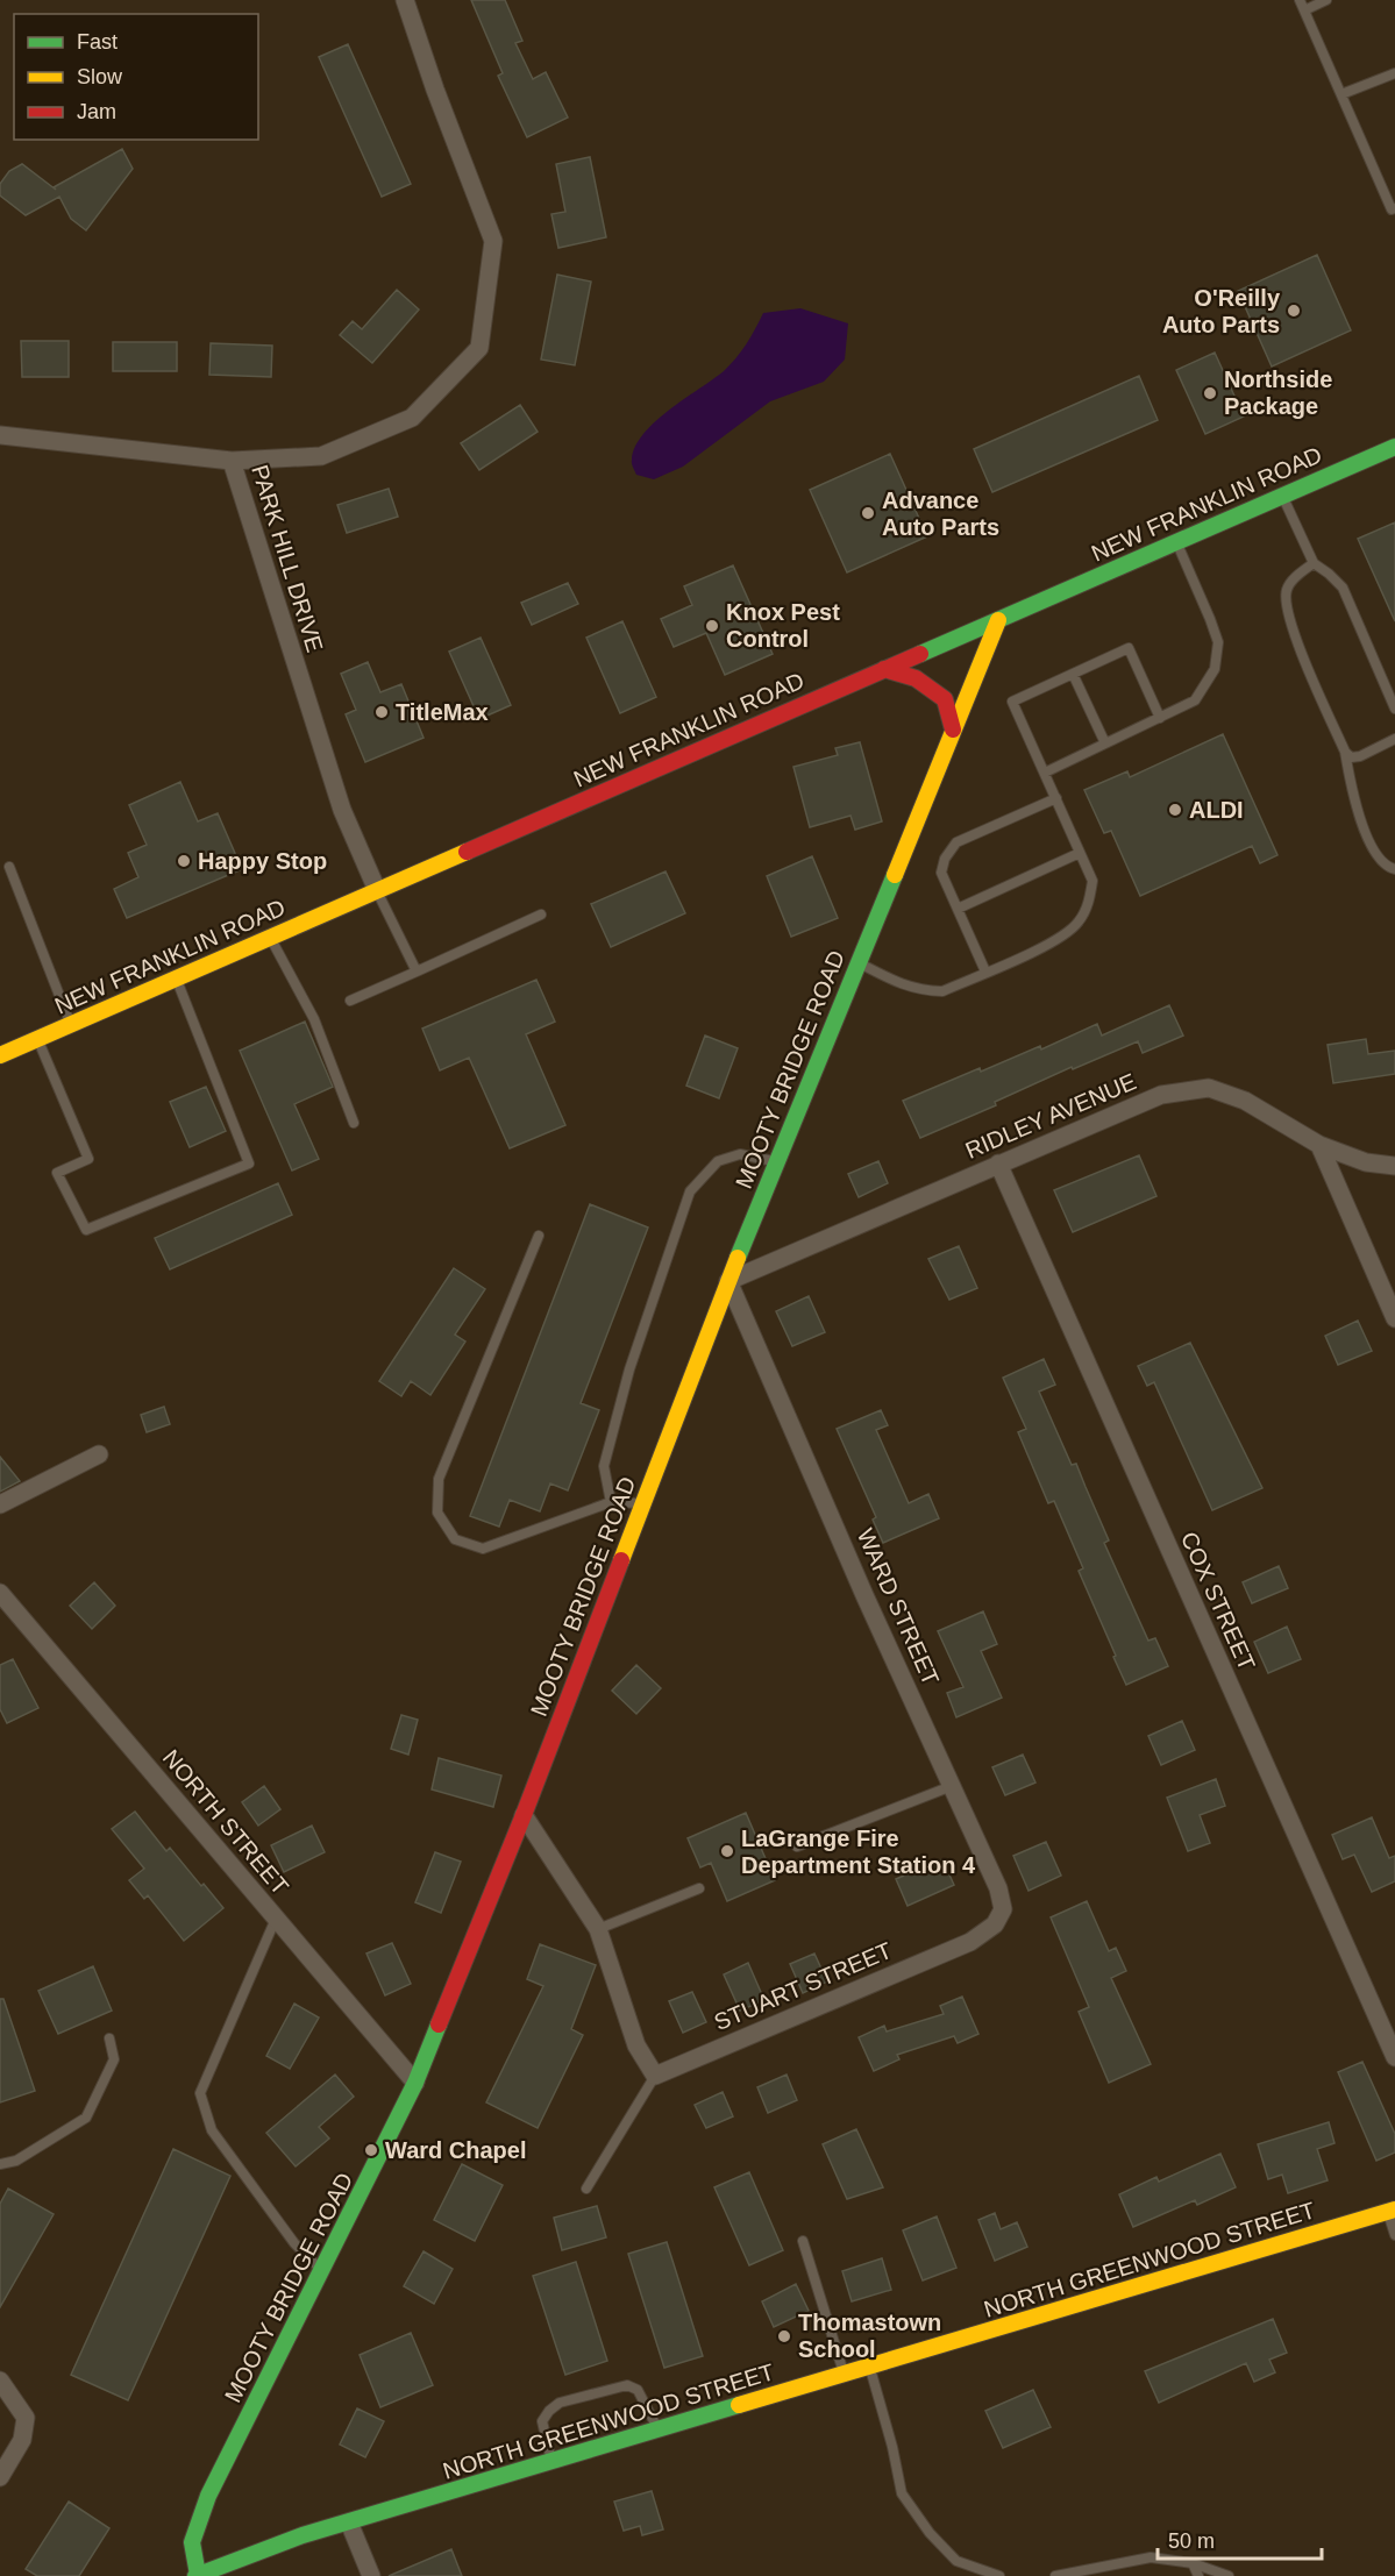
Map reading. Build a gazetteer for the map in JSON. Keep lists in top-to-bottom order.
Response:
{
  "streets": {
    "main road": ["NEW FRANKLIN ROAD", "MOOTY BRIDGE ROAD", "NORTH GREENWOOD STREET"],
    "street": [
      "PARK HILL DRIVE",
      "RIDLEY AVENUE",
      "COX STREET",
      "WARD STREET",
      "NORTH STREET",
      "STUART STREET"
    ]
  },
  "crossings": [
    ["NEW FRANKLIN ROAD", "PARK HILL DRIVE"],
    ["NEW FRANKLIN ROAD", "MOOTY BRIDGE ROAD"],
    ["MOOTY BRIDGE ROAD", "RIDLEY AVENUE"],
    ["MOOTY BRIDGE ROAD", "WARD STREET"],
    ["MOOTY BRIDGE ROAD", "NORTH STREET"],
    ["MOOTY BRIDGE ROAD", "NORTH GREENWOOD STREET"],
    ["RIDLEY AVENUE", "COX STREET"],
    ["RIDLEY AVENUE", "WARD STREET"],
    ["WARD STREET", "STUART STREET"]
  ],
  "places": [
    "O'Reilly Auto Parts",
    "Northside Package",
    "Advance Auto Parts",
    "Knox Pest Control",
    "TitleMax",
    "ALDI",
    "Happy Stop",
    "LaGrange Fire Department Station 4",
    "Ward Chapel",
    "Thomastown School"
  ],
  "legend": ["Fast", "Slow", "Jam"],
  "scale_bar": "50 m"
}
